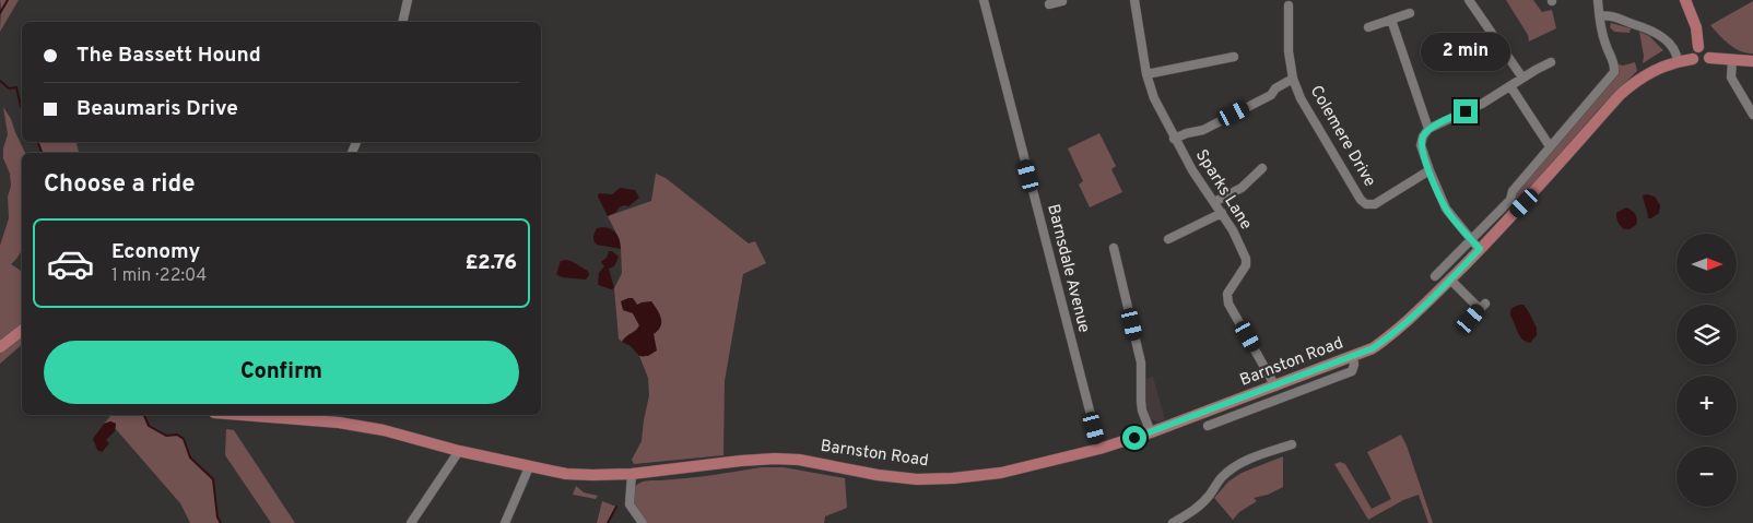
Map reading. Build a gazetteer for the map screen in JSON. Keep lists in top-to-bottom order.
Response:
{
  "streets": {
    "main road": ["Barnston Road"],
    "street": ["Colemere Drive", "Sparks Lane", "Barnsdale Avenue"]
  },
  "crossings": [
    ["Colemere Drive", "Sparks Lane"],
    ["Sparks Lane", "Barnston Road"],
    ["Barnsdale Avenue", "Barnston Road"]
  ],
  "north": "right",
  "page": {
    "banner": ["The Bassett Hound", "Beaumaris Drive"],
    "bubble": "2 min",
    "heading": "Choose a ride",
    "list": [
      {
        "name": "Economy",
        "note": "1 min · 22:04",
        "value": "£2.76"
      }
    ],
    "map_buttons": ["+", "−"],
    "buttons": "Confirm"
  }
}
